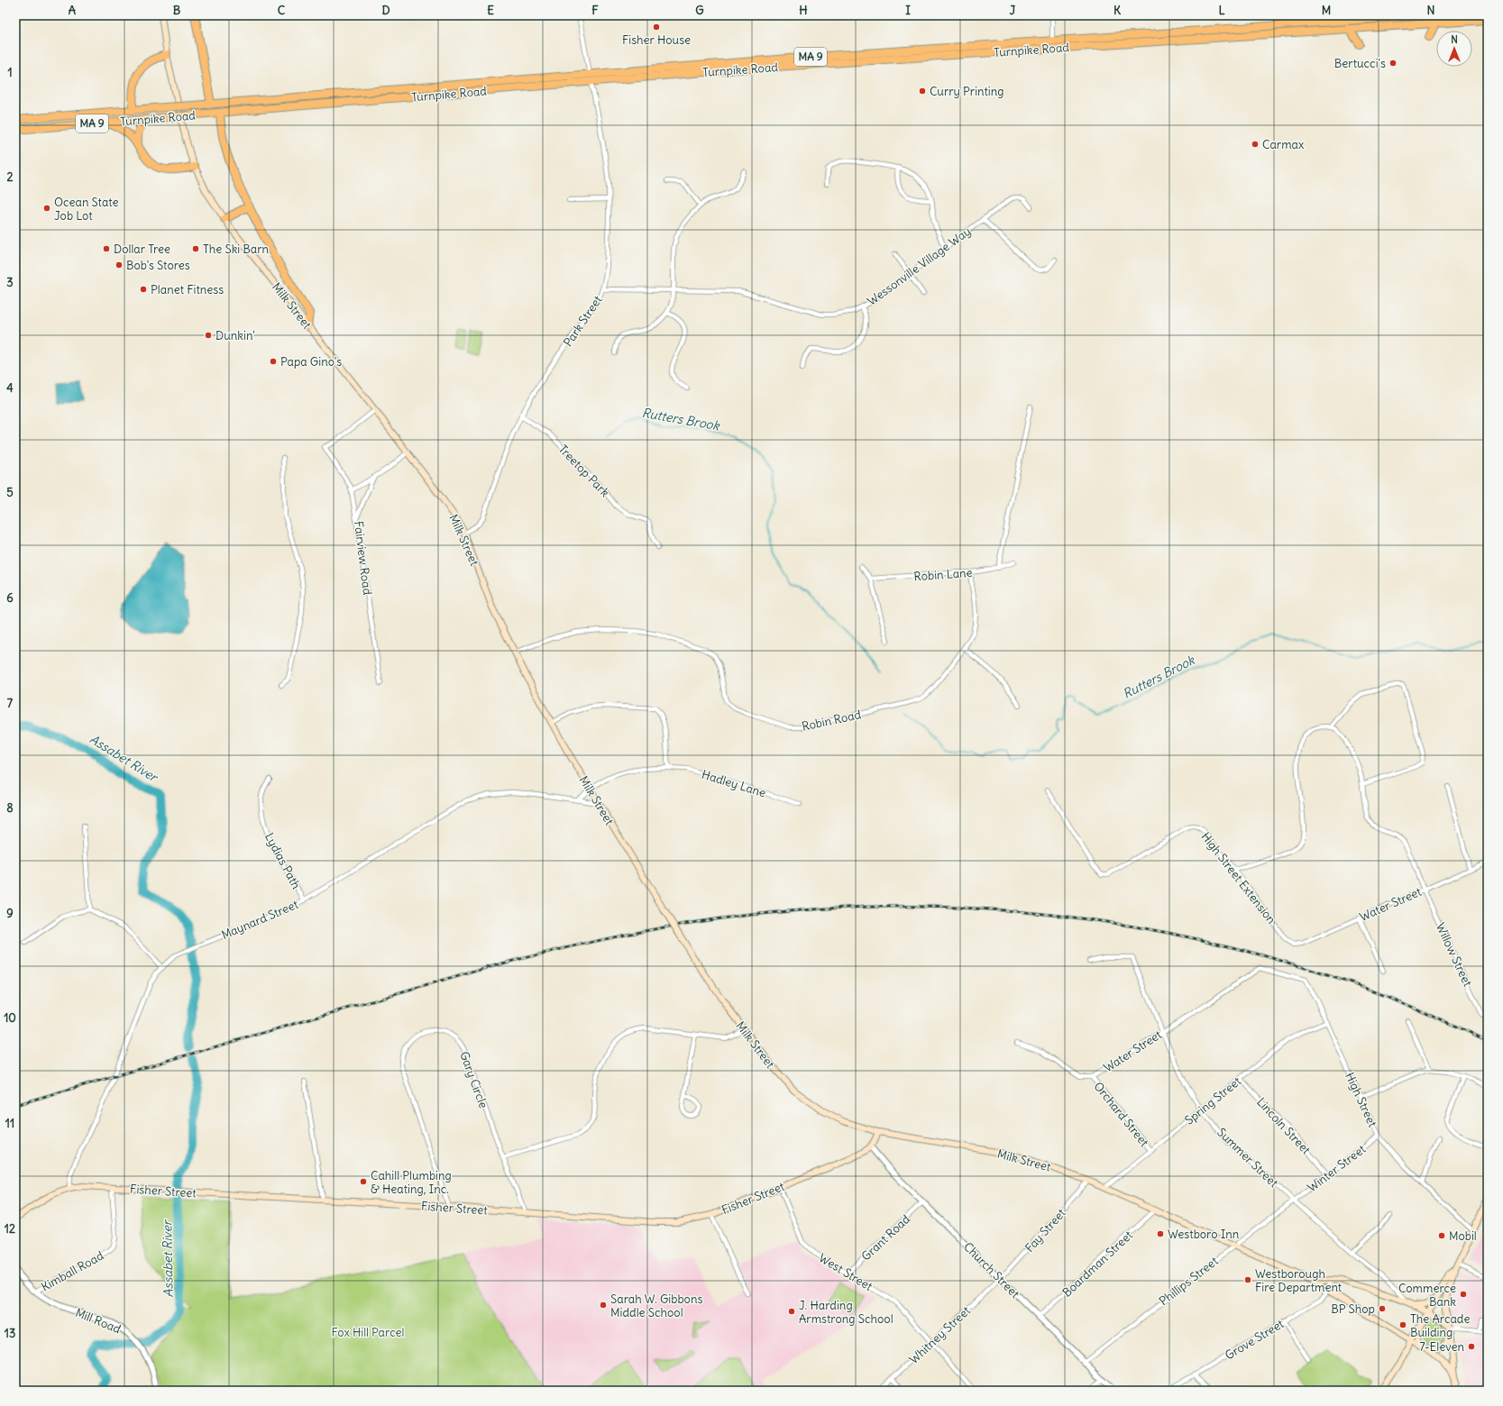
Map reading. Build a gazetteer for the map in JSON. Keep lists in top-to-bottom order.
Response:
{
  "streets": {
    "highway": ["Turnpike Road", "MA 9"],
    "main road": ["Milk Street", "Fisher Street"],
    "street": [
      "Wessonville Village Way",
      "Park Street",
      "Treetop Park",
      "Fairview Road",
      "Robin Lane",
      "Robin Road",
      "Hadley Lane",
      "Lydias Path",
      "High Street Extension",
      "Water Street",
      "Maynard Street",
      "Willow Street",
      "Gary Circle",
      "High Street",
      "Spring Street",
      "Orchard Street",
      "Lincoln Street",
      "Summer Street",
      "Winter Street",
      "Fay Street",
      "Grant Road",
      "Boardman Street",
      "Church Street",
      "Kimball Road",
      "West Street",
      "Phillips Street",
      "Mill Road",
      "Whitney Street",
      "Grove Street"
    ]
  },
  "crossings": [
    ["Turnpike Road", "Park Street"],
    ["Wessonville Village Way", "Park Street"],
    ["Milk Street", "Park Street"],
    ["Milk Street", "Robin Road"],
    ["Milk Street", "Hadley Lane"],
    ["Milk Street", "Maynard Street"],
    ["Milk Street", "Spring Street"],
    ["Milk Street", "Summer Street"],
    ["Milk Street", "Fay Street"],
    ["Milk Street", "Boardman Street"],
    ["Milk Street", "Phillips Street"],
    ["Milk Street", "Grove Street"],
    ["Park Street", "Treetop Park"],
    ["Robin Lane", "Robin Road"],
    ["Lydias Path", "Maynard Street"],
    ["High Street Extension", "Water Street"],
    ["Water Street", "Willow Street"],
    ["Water Street", "High Street"],
    ["Water Street", "Orchard Street"],
    ["Water Street", "Summer Street"],
    ["Maynard Street", "Fisher Street"],
    ["Gary Circle", "Fisher Street"],
    ["High Street", "Spring Street"],
    ["High Street", "Winter Street"],
    ["Spring Street", "Orchard Street"],
    ["Spring Street", "Lincoln Street"],
    ["Spring Street", "Summer Street"],
    ["Lincoln Street", "Winter Street"],
    ["Summer Street", "Winter Street"],
    ["Summer Street", "Phillips Street"],
    ["Winter Street", "Phillips Street"],
    ["Fisher Street", "Church Street"],
    ["Fisher Street", "Kimball Road"],
    ["Fisher Street", "West Street"],
    ["Fay Street", "Church Street"],
    ["Fay Street", "Whitney Street"],
    ["Grant Road", "Church Street"],
    ["Grant Road", "West Street"],
    ["Boardman Street", "Church Street"],
    ["Church Street", "Phillips Street"],
    ["Church Street", "Whitney Street"],
    ["Kimball Road", "Mill Road"],
    ["West Street", "Whitney Street"]
  ],
  "water": ["Rutters Brook", "Assabet River"],
  "parks": ["Fox Hill Parcel"],
  "places": [
    "Fisher House",
    "Bertucci's",
    "Curry Printing",
    "Carmax",
    "Ocean State Job Lot",
    "Dollar Tree",
    "The Ski Barn",
    "Bob's Stores",
    "Planet Fitness",
    "Dunkin'",
    "Papa Gino's",
    "Cahill Plumbing & Heating, Inc.",
    "Westboro Inn",
    "Mobil",
    "Westborough Fire Department",
    "Commerce Bank",
    "Sarah W. Gibbons Middle School",
    "BP Shop",
    "J. Harding Armstrong School",
    "The Arcade Building",
    "7-Eleven"
  ],
  "north": "top",
  "grid": {
    "columns": [
      "A",
      "B",
      "C",
      "D",
      "E",
      "F",
      "G",
      "H",
      "I",
      "J",
      "K",
      "L",
      "M",
      "N"
    ],
    "rows": [
      "1",
      "2",
      "3",
      "4",
      "5",
      "6",
      "7",
      "8",
      "9",
      "10",
      "11",
      "12",
      "13"
    ]
  }
}
